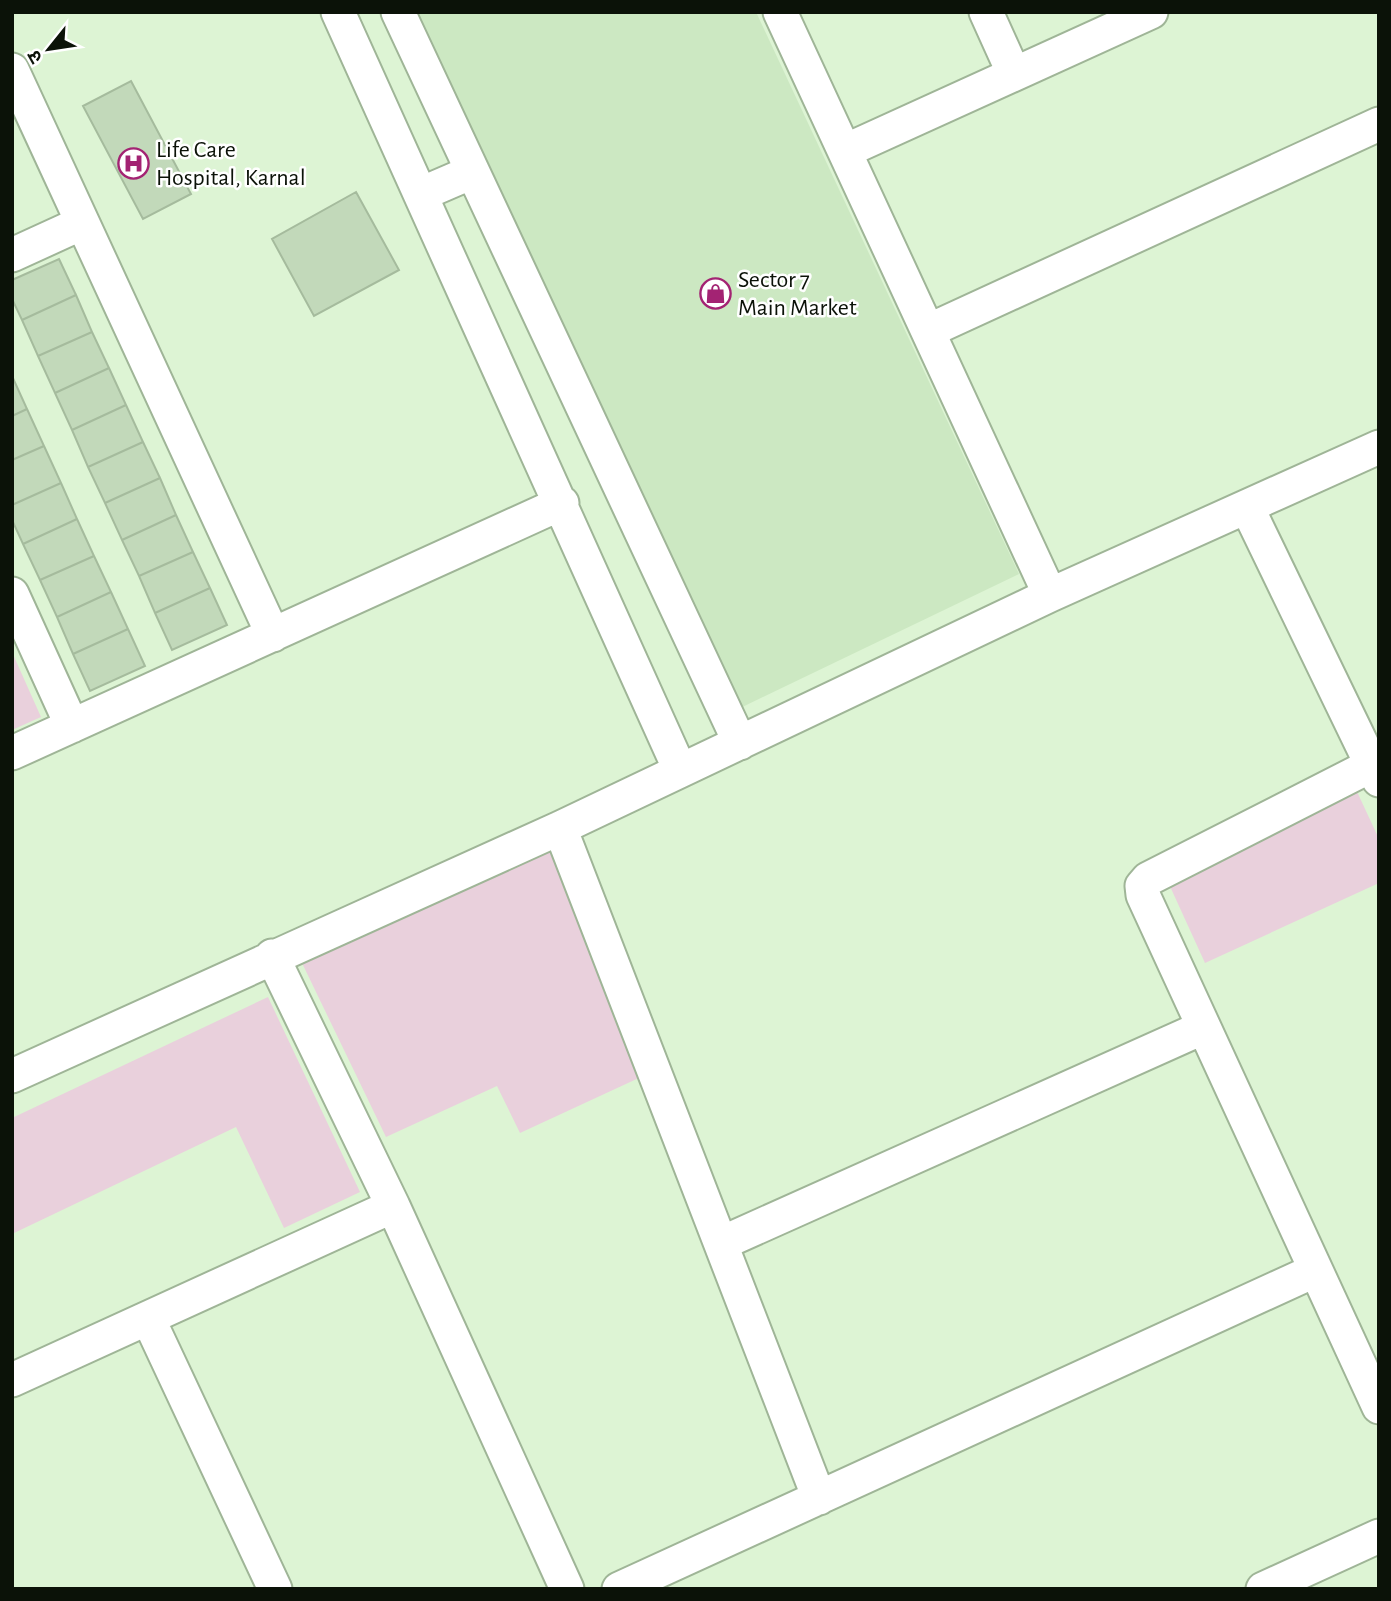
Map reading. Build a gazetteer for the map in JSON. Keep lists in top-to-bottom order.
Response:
{
  "places": {
    "hospital": ["Life Care Hospital, Karnal"],
    "shop": ["Sector 7 Main Market"]
  },
  "north": "bottom left"
}
